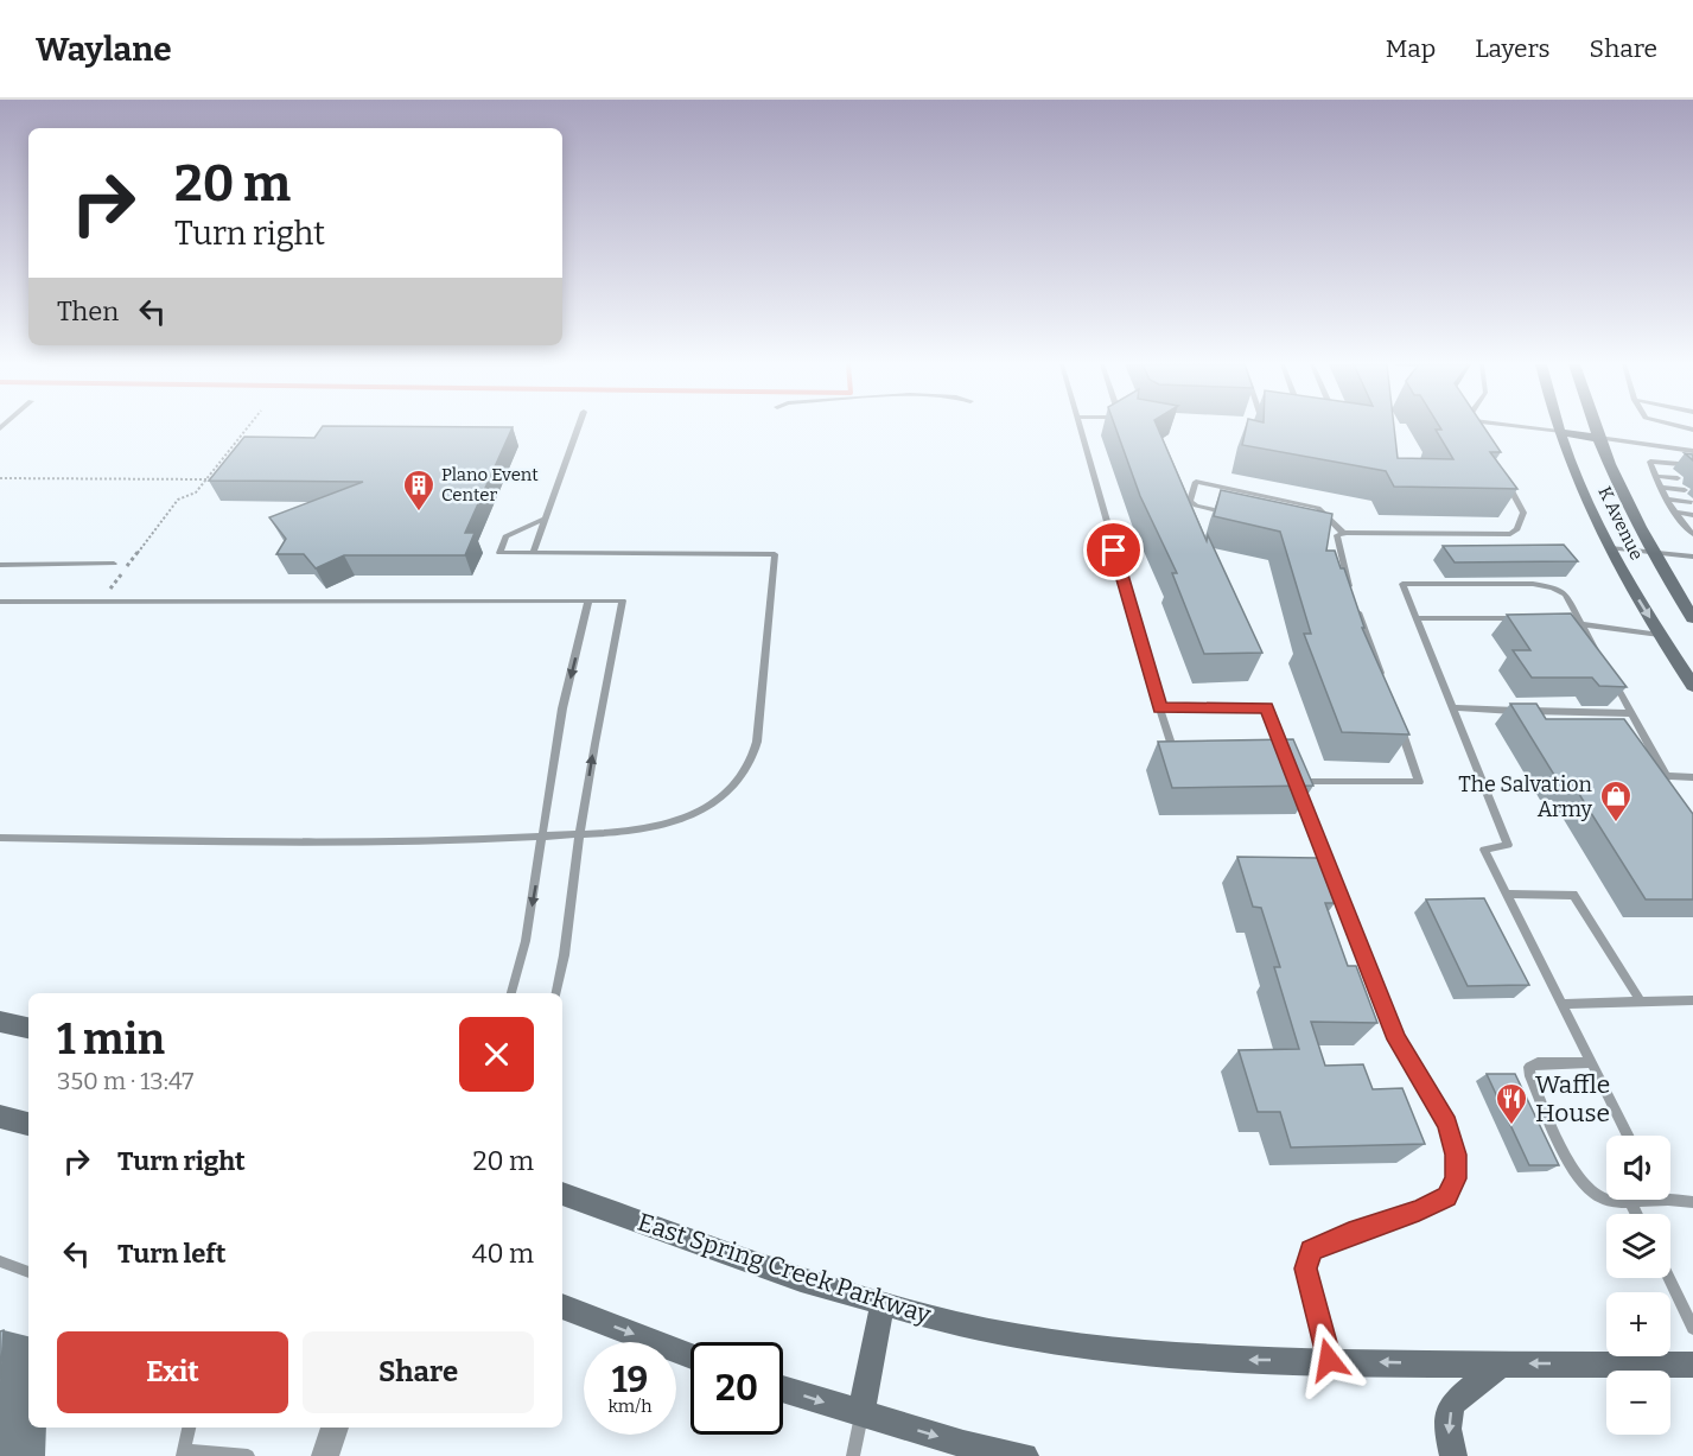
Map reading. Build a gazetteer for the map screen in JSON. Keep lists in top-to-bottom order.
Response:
{
  "streets": {
    "main road": ["K Avenue", "East Spring Creek Parkway"]
  },
  "one_way": ["East Spring Creek Parkway"],
  "places": {
    "building": ["Plano Event Center"],
    "shop": ["The Salvation Army"],
    "restaurant": ["Waffle House"]
  },
  "page": {
    "header": "Waylane",
    "nav": ["Map", "Layers", "Share"],
    "turn": ["20 m", "Turn right"],
    "then": "Then",
    "heading": ["1 min", "350 m · 13:47"],
    "list": [
      {
        "name": "Turn right",
        "value": "20 m"
      },
      {
        "name": "Turn left",
        "value": "40 m"
      }
    ],
    "map_buttons": ["+", "−"],
    "buttons": ["Exit", "Share"],
    "speed": "19 km/h",
    "limit": "20"
  }
}
